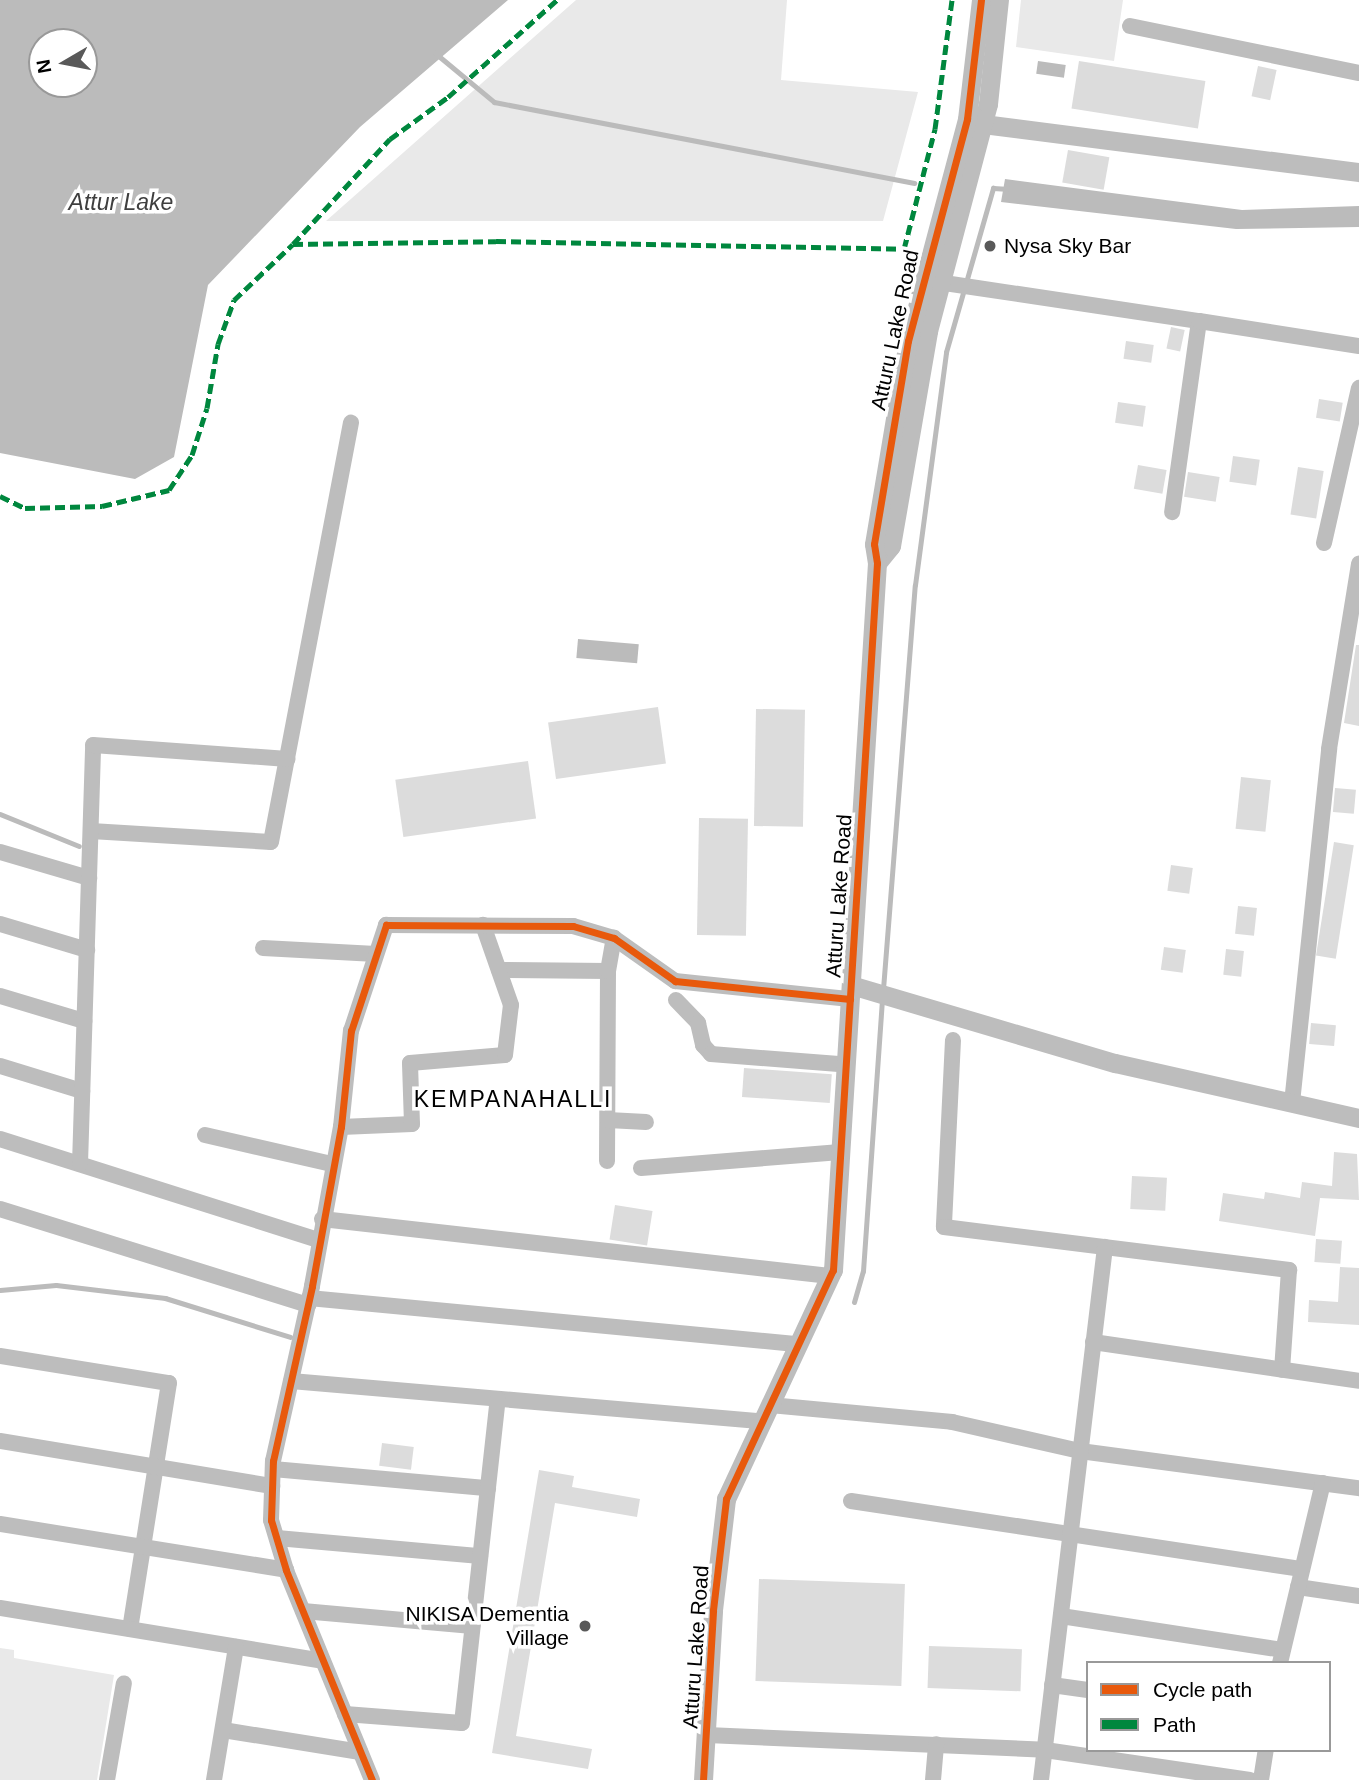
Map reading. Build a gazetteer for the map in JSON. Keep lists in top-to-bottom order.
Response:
{
  "streets": {
    "street": ["Atturu Lake Road"]
  },
  "districts": ["KEMPANAHALLI"],
  "water": ["Attur Lake"],
  "places": ["Nysa Sky Bar", "NIKISA Dementia Village"],
  "legend": ["Cycle path", "Path"],
  "north": "left"
}
